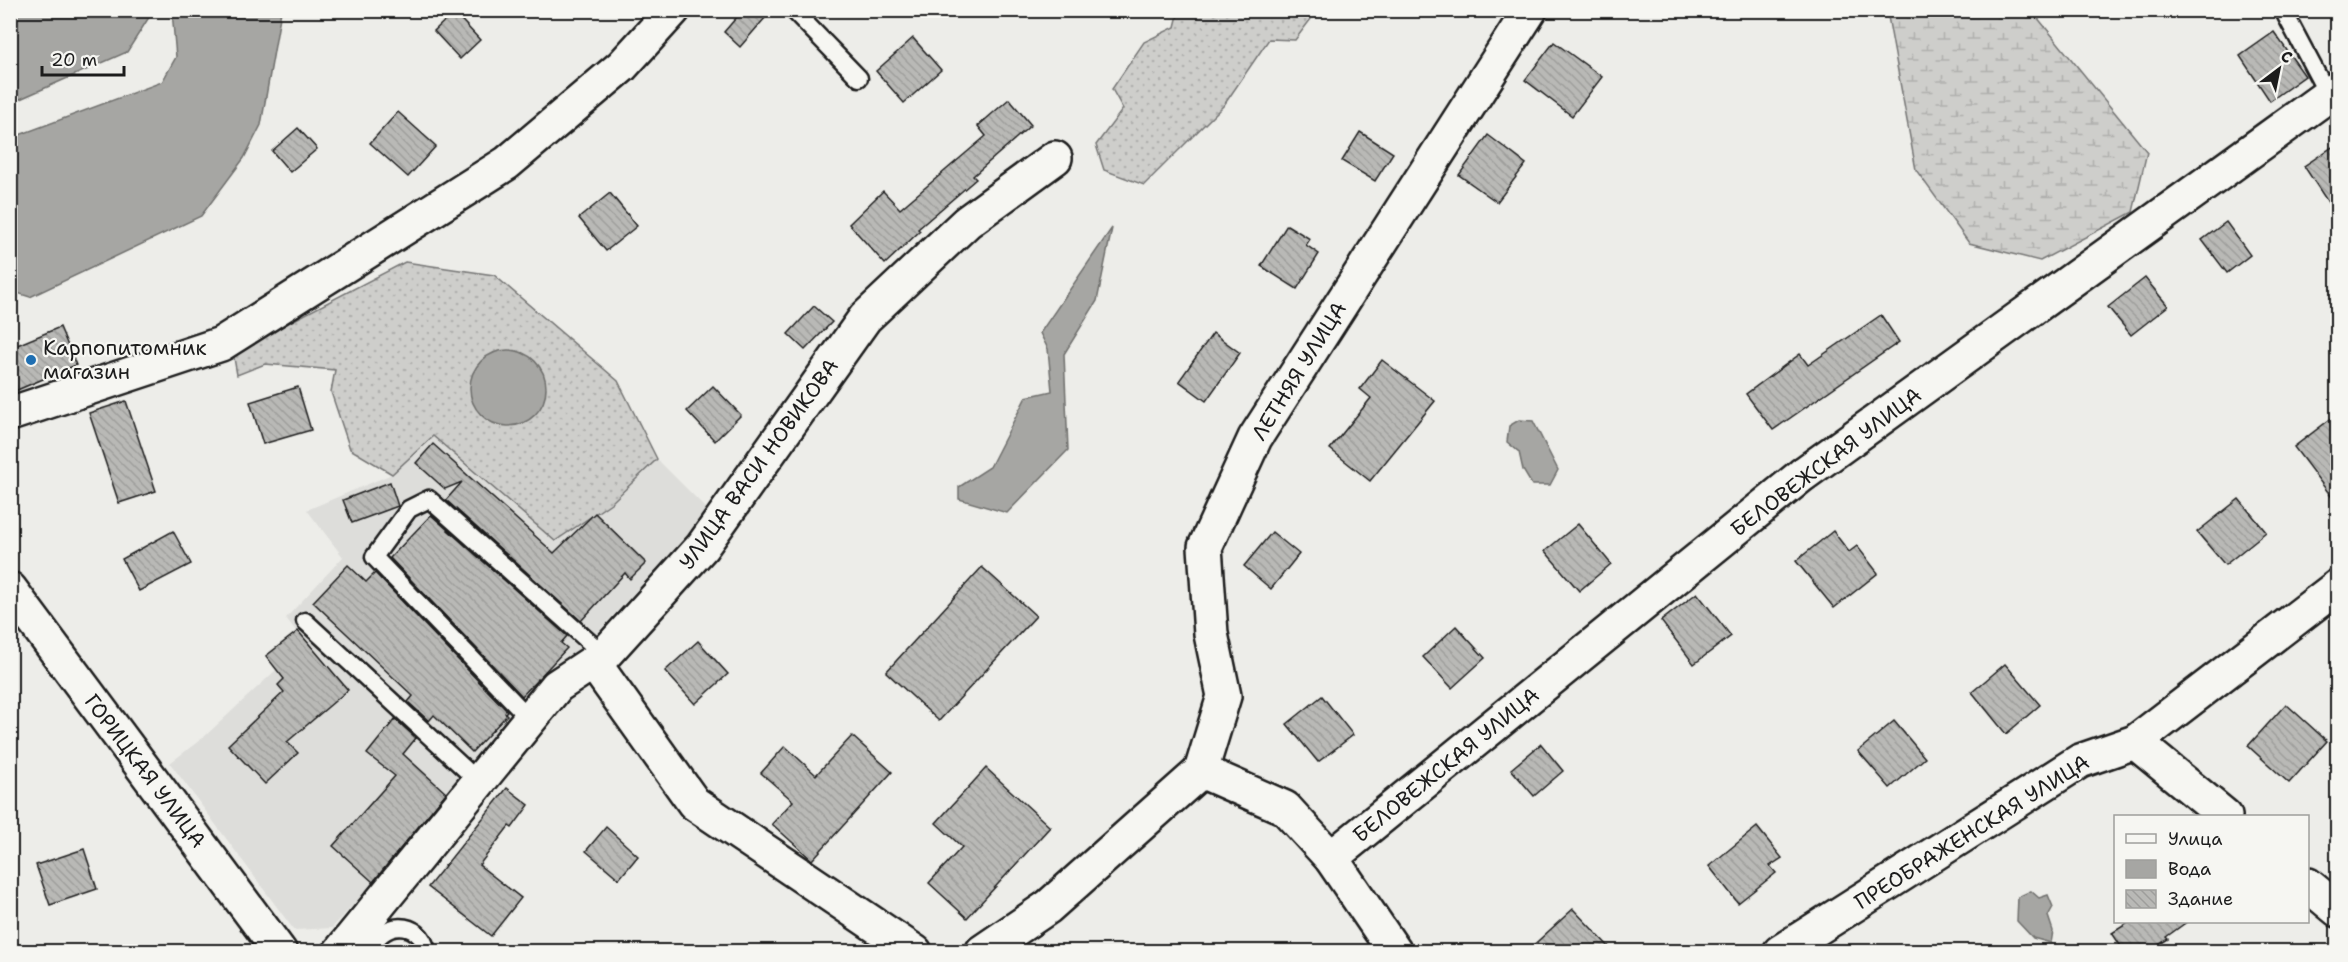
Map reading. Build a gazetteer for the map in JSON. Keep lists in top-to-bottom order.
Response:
{
  "streets": {
    "street": [
      "ЛЕТНЯЯ УЛИЦА",
      "БЕЛОВЕЖСКАЯ УЛИЦА",
      "УЛИЦА ВАСИ НОВИКОВА",
      "ГОРИЦКАЯ УЛИЦА",
      "ПРЕОБРАЖЕНСКАЯ УЛИЦА"
    ]
  },
  "places": ["Карпопитомник магазин"],
  "legend": ["Улица", "Вода", "Здание"],
  "scale_bar": "20 m",
  "north": "top right"
}
